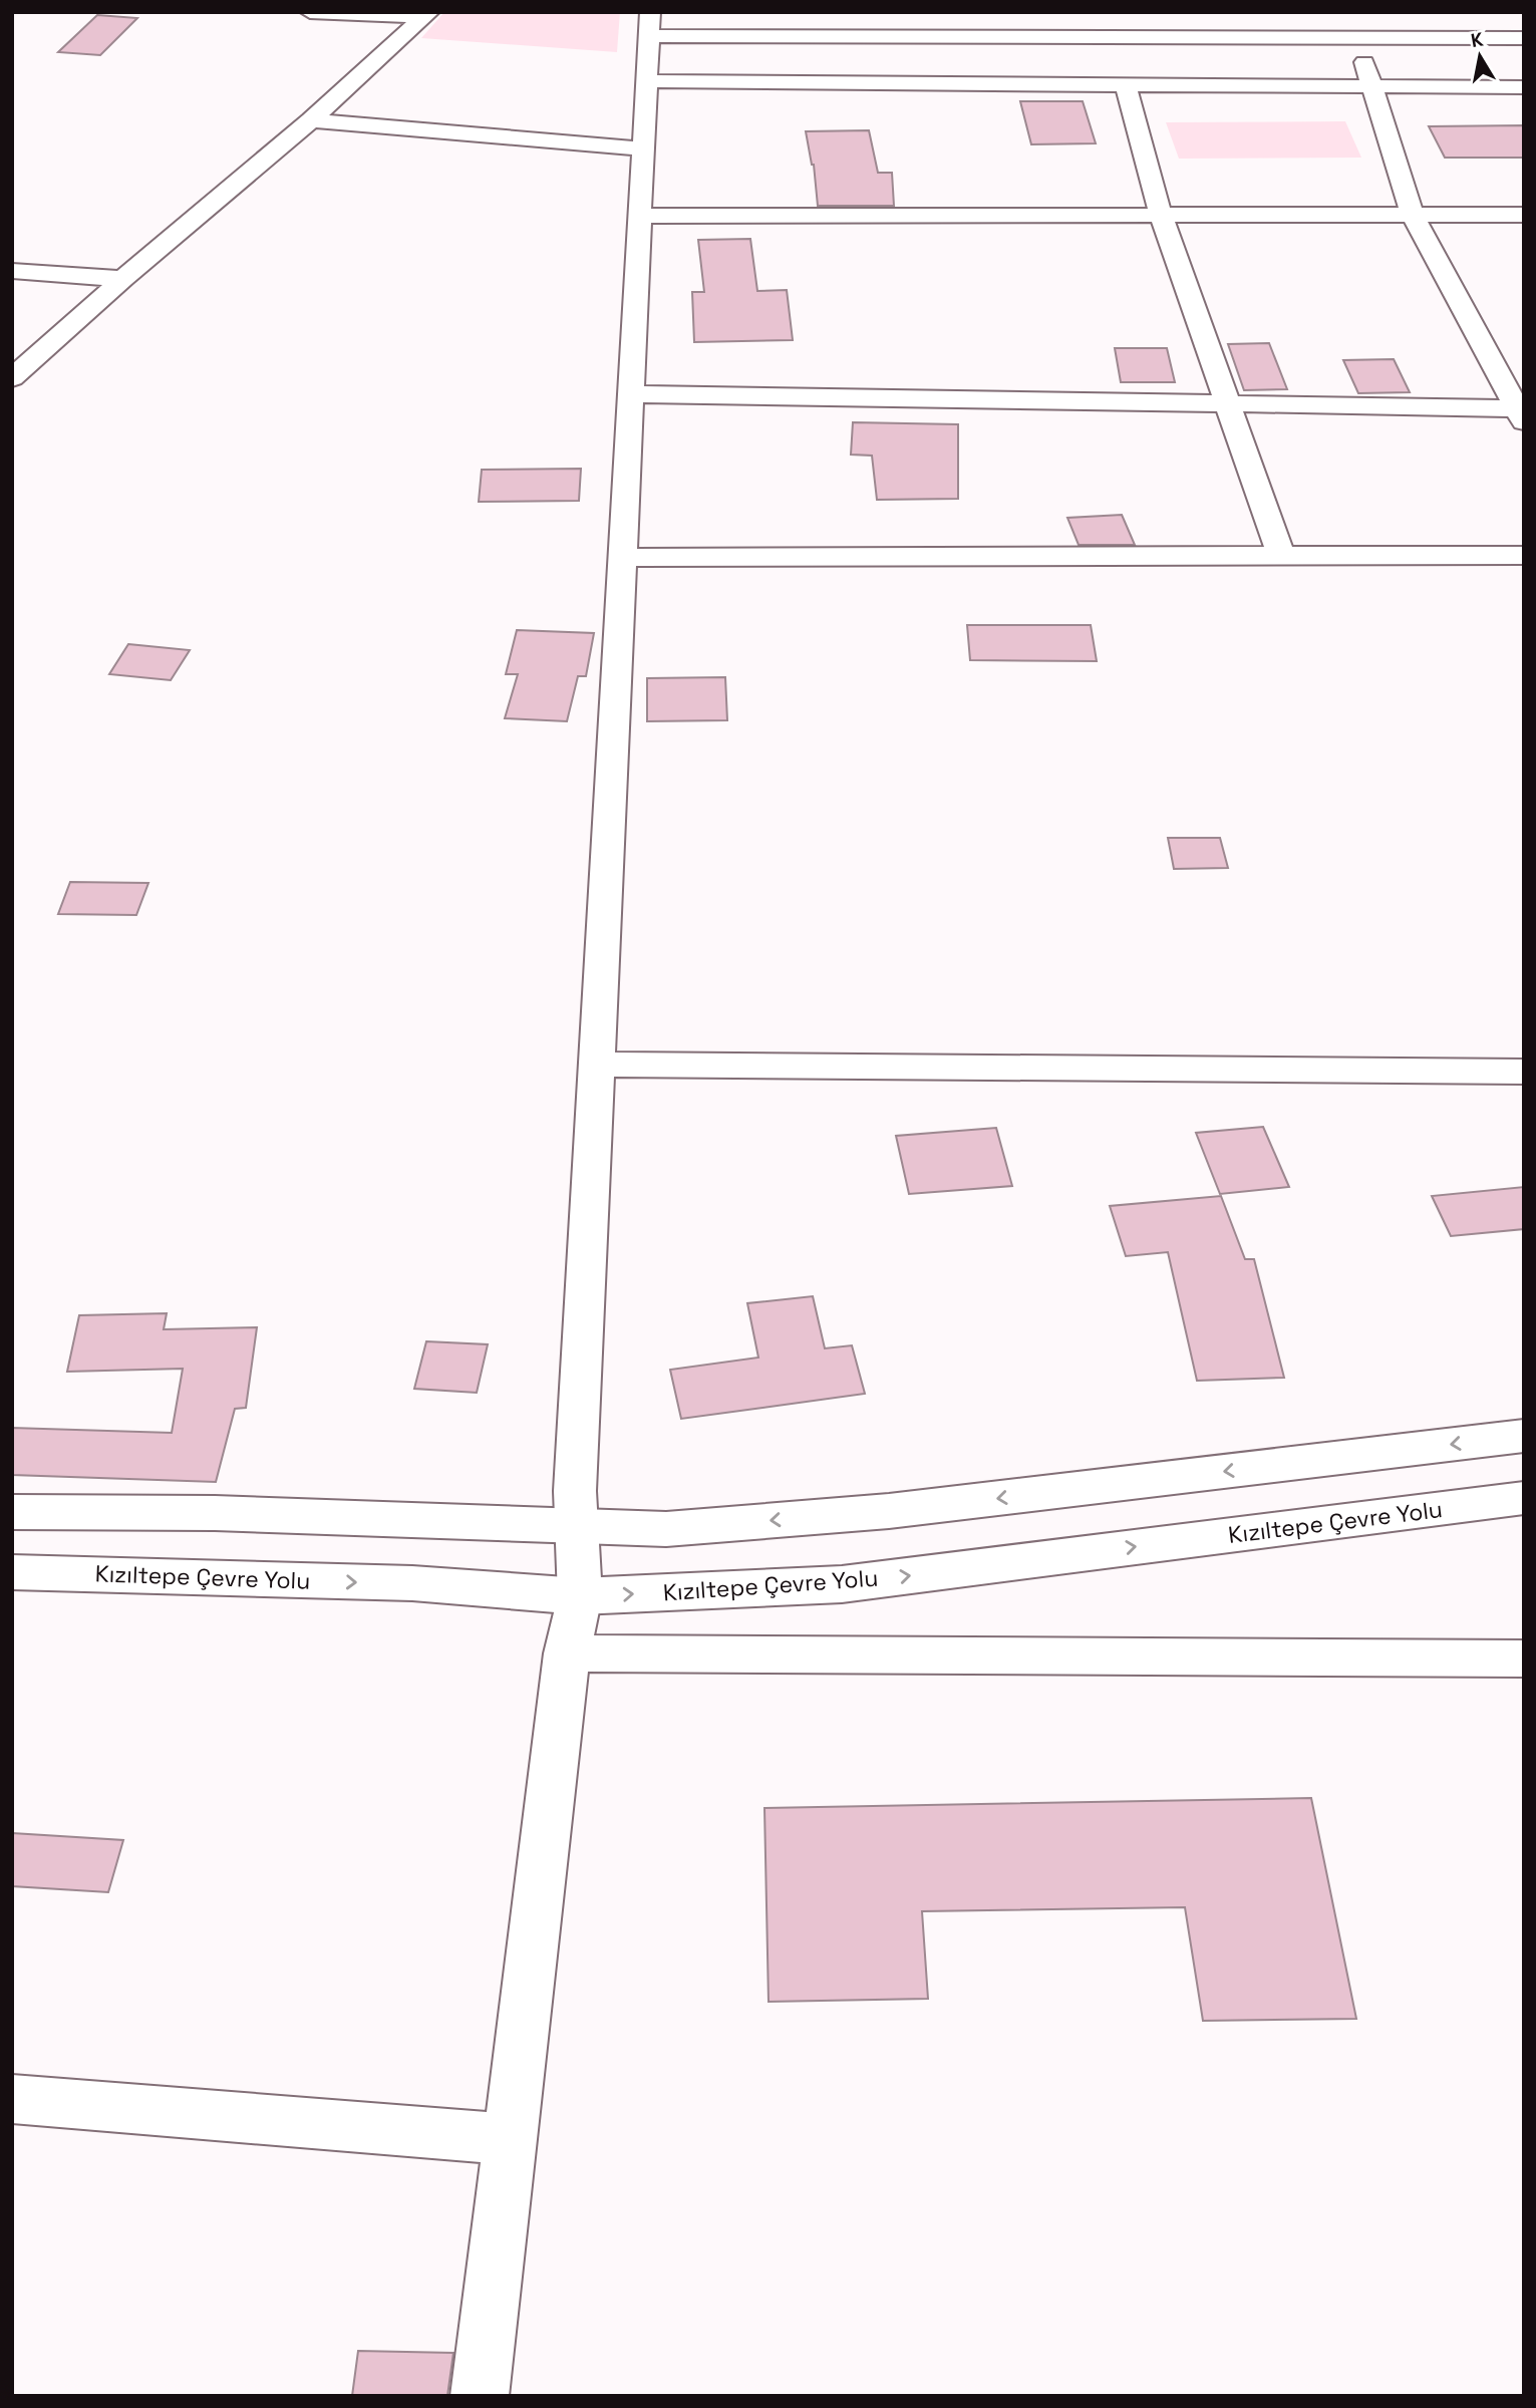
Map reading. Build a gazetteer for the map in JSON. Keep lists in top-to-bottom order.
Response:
{
  "streets": {
    "main road": ["Kızıltepe Çevre Yolu"]
  },
  "north": "top"
}
